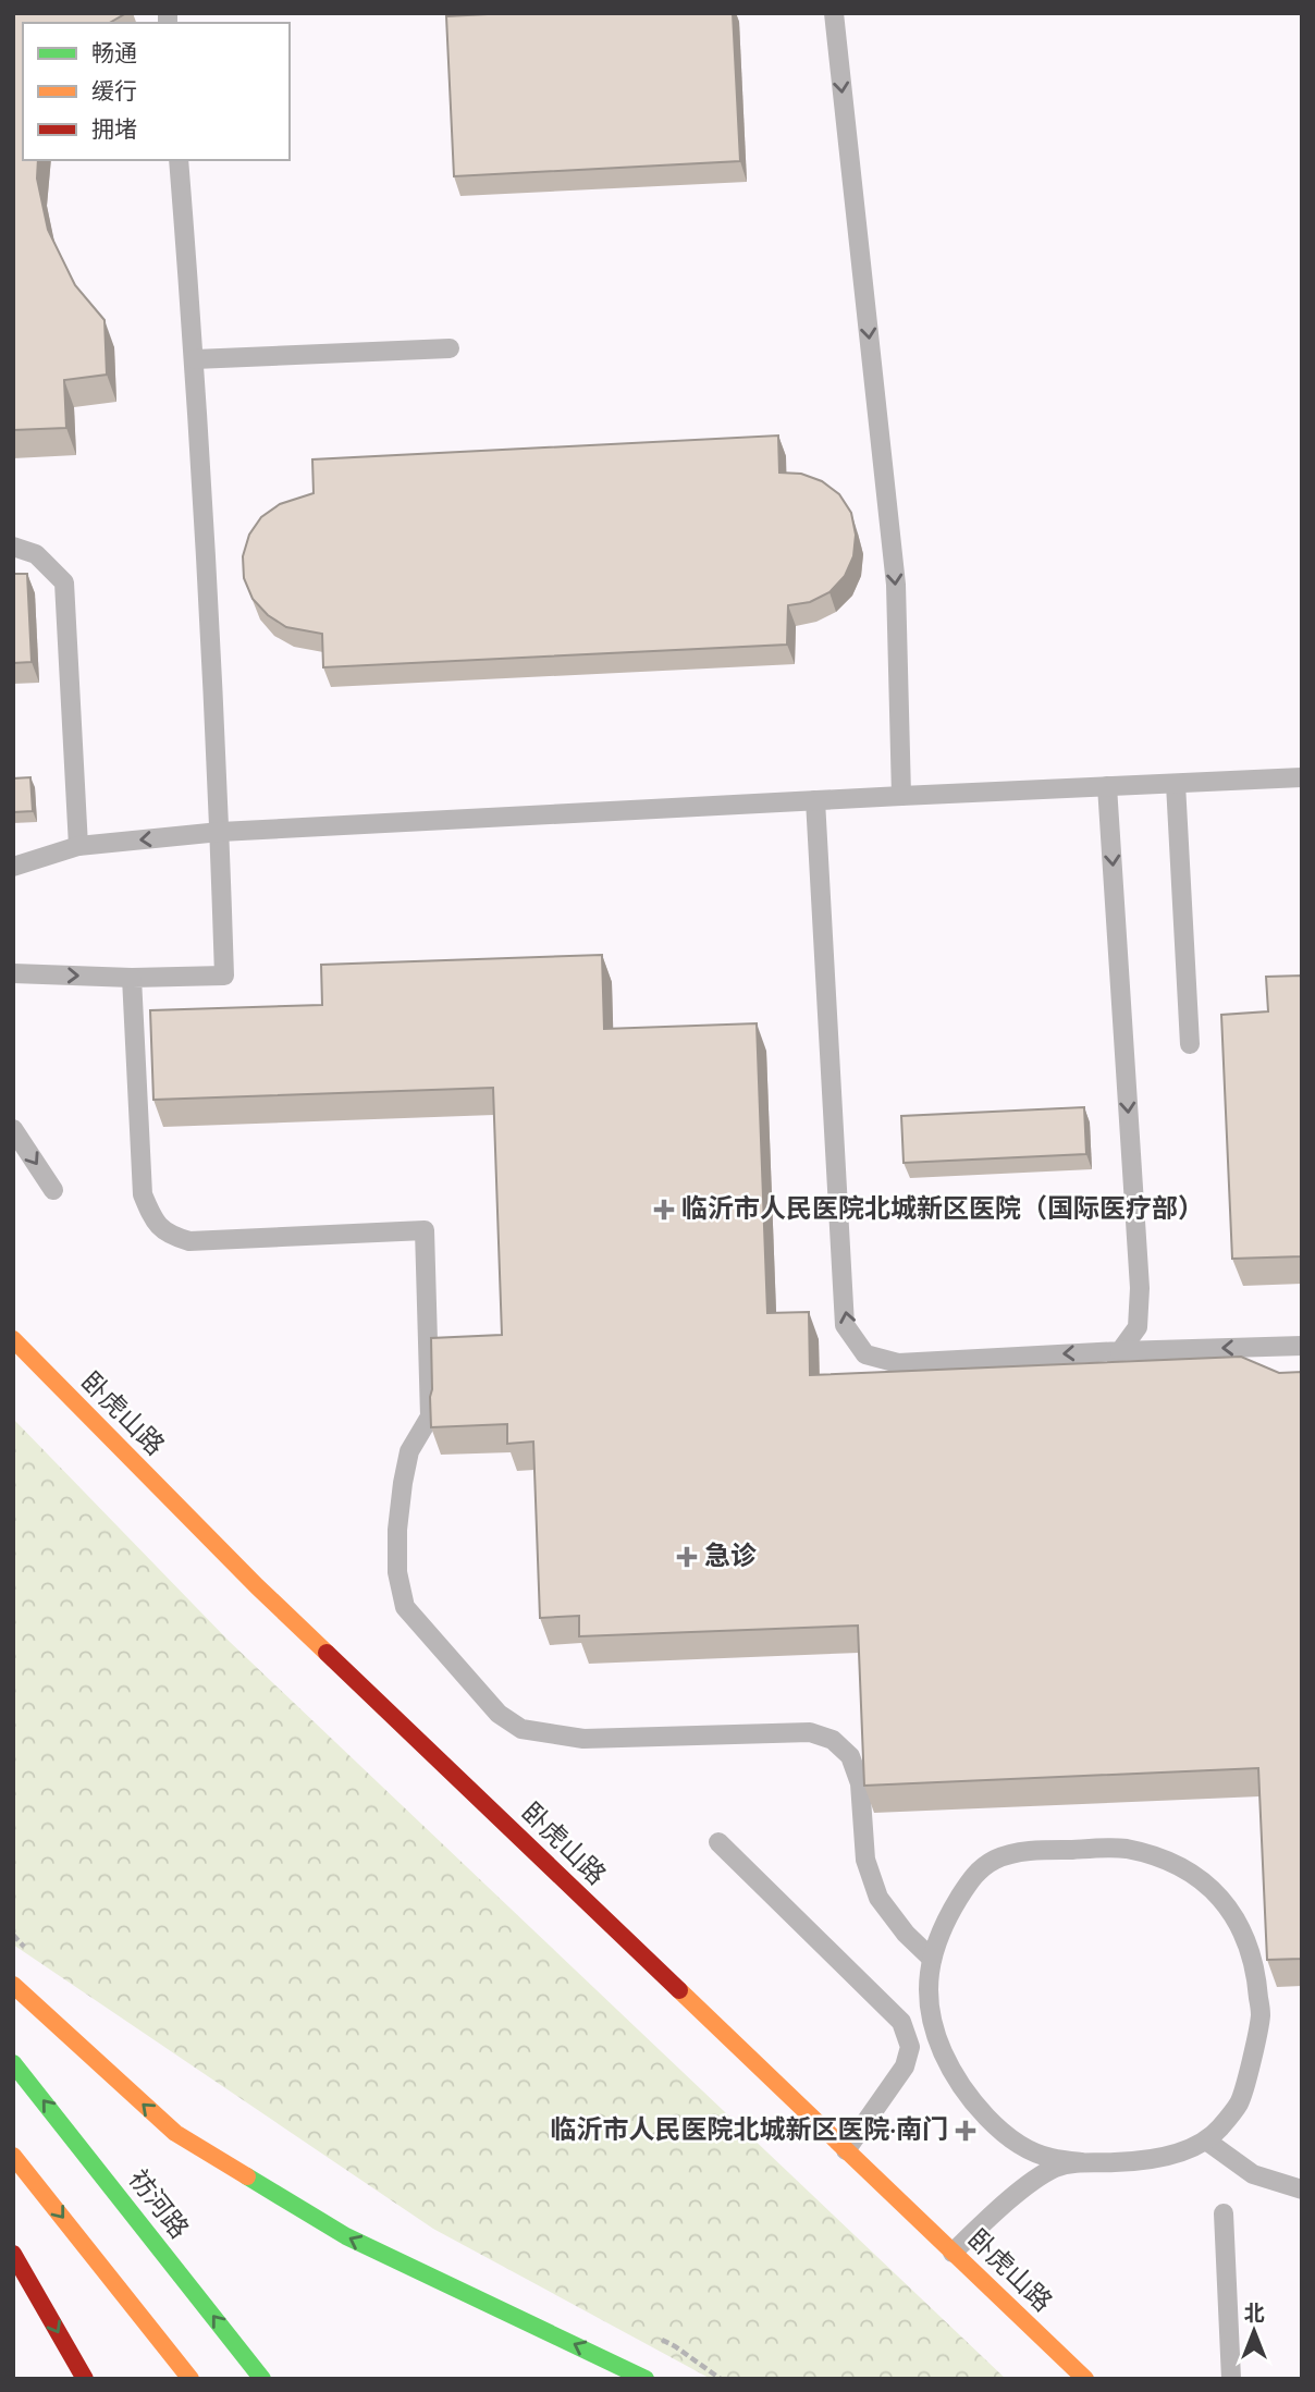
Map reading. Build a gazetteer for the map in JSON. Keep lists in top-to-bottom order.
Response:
{
  "streets": {
    "main road": ["卧虎山路", "祊河路"]
  },
  "places": {
    "health": ["临沂市人民医院北城新区医院（国际医疗部）", "急诊", "临沂市人民医院北城新区医院·南门"]
  },
  "legend": ["畅通", "缓行", "拥堵"],
  "north": "top"
}
